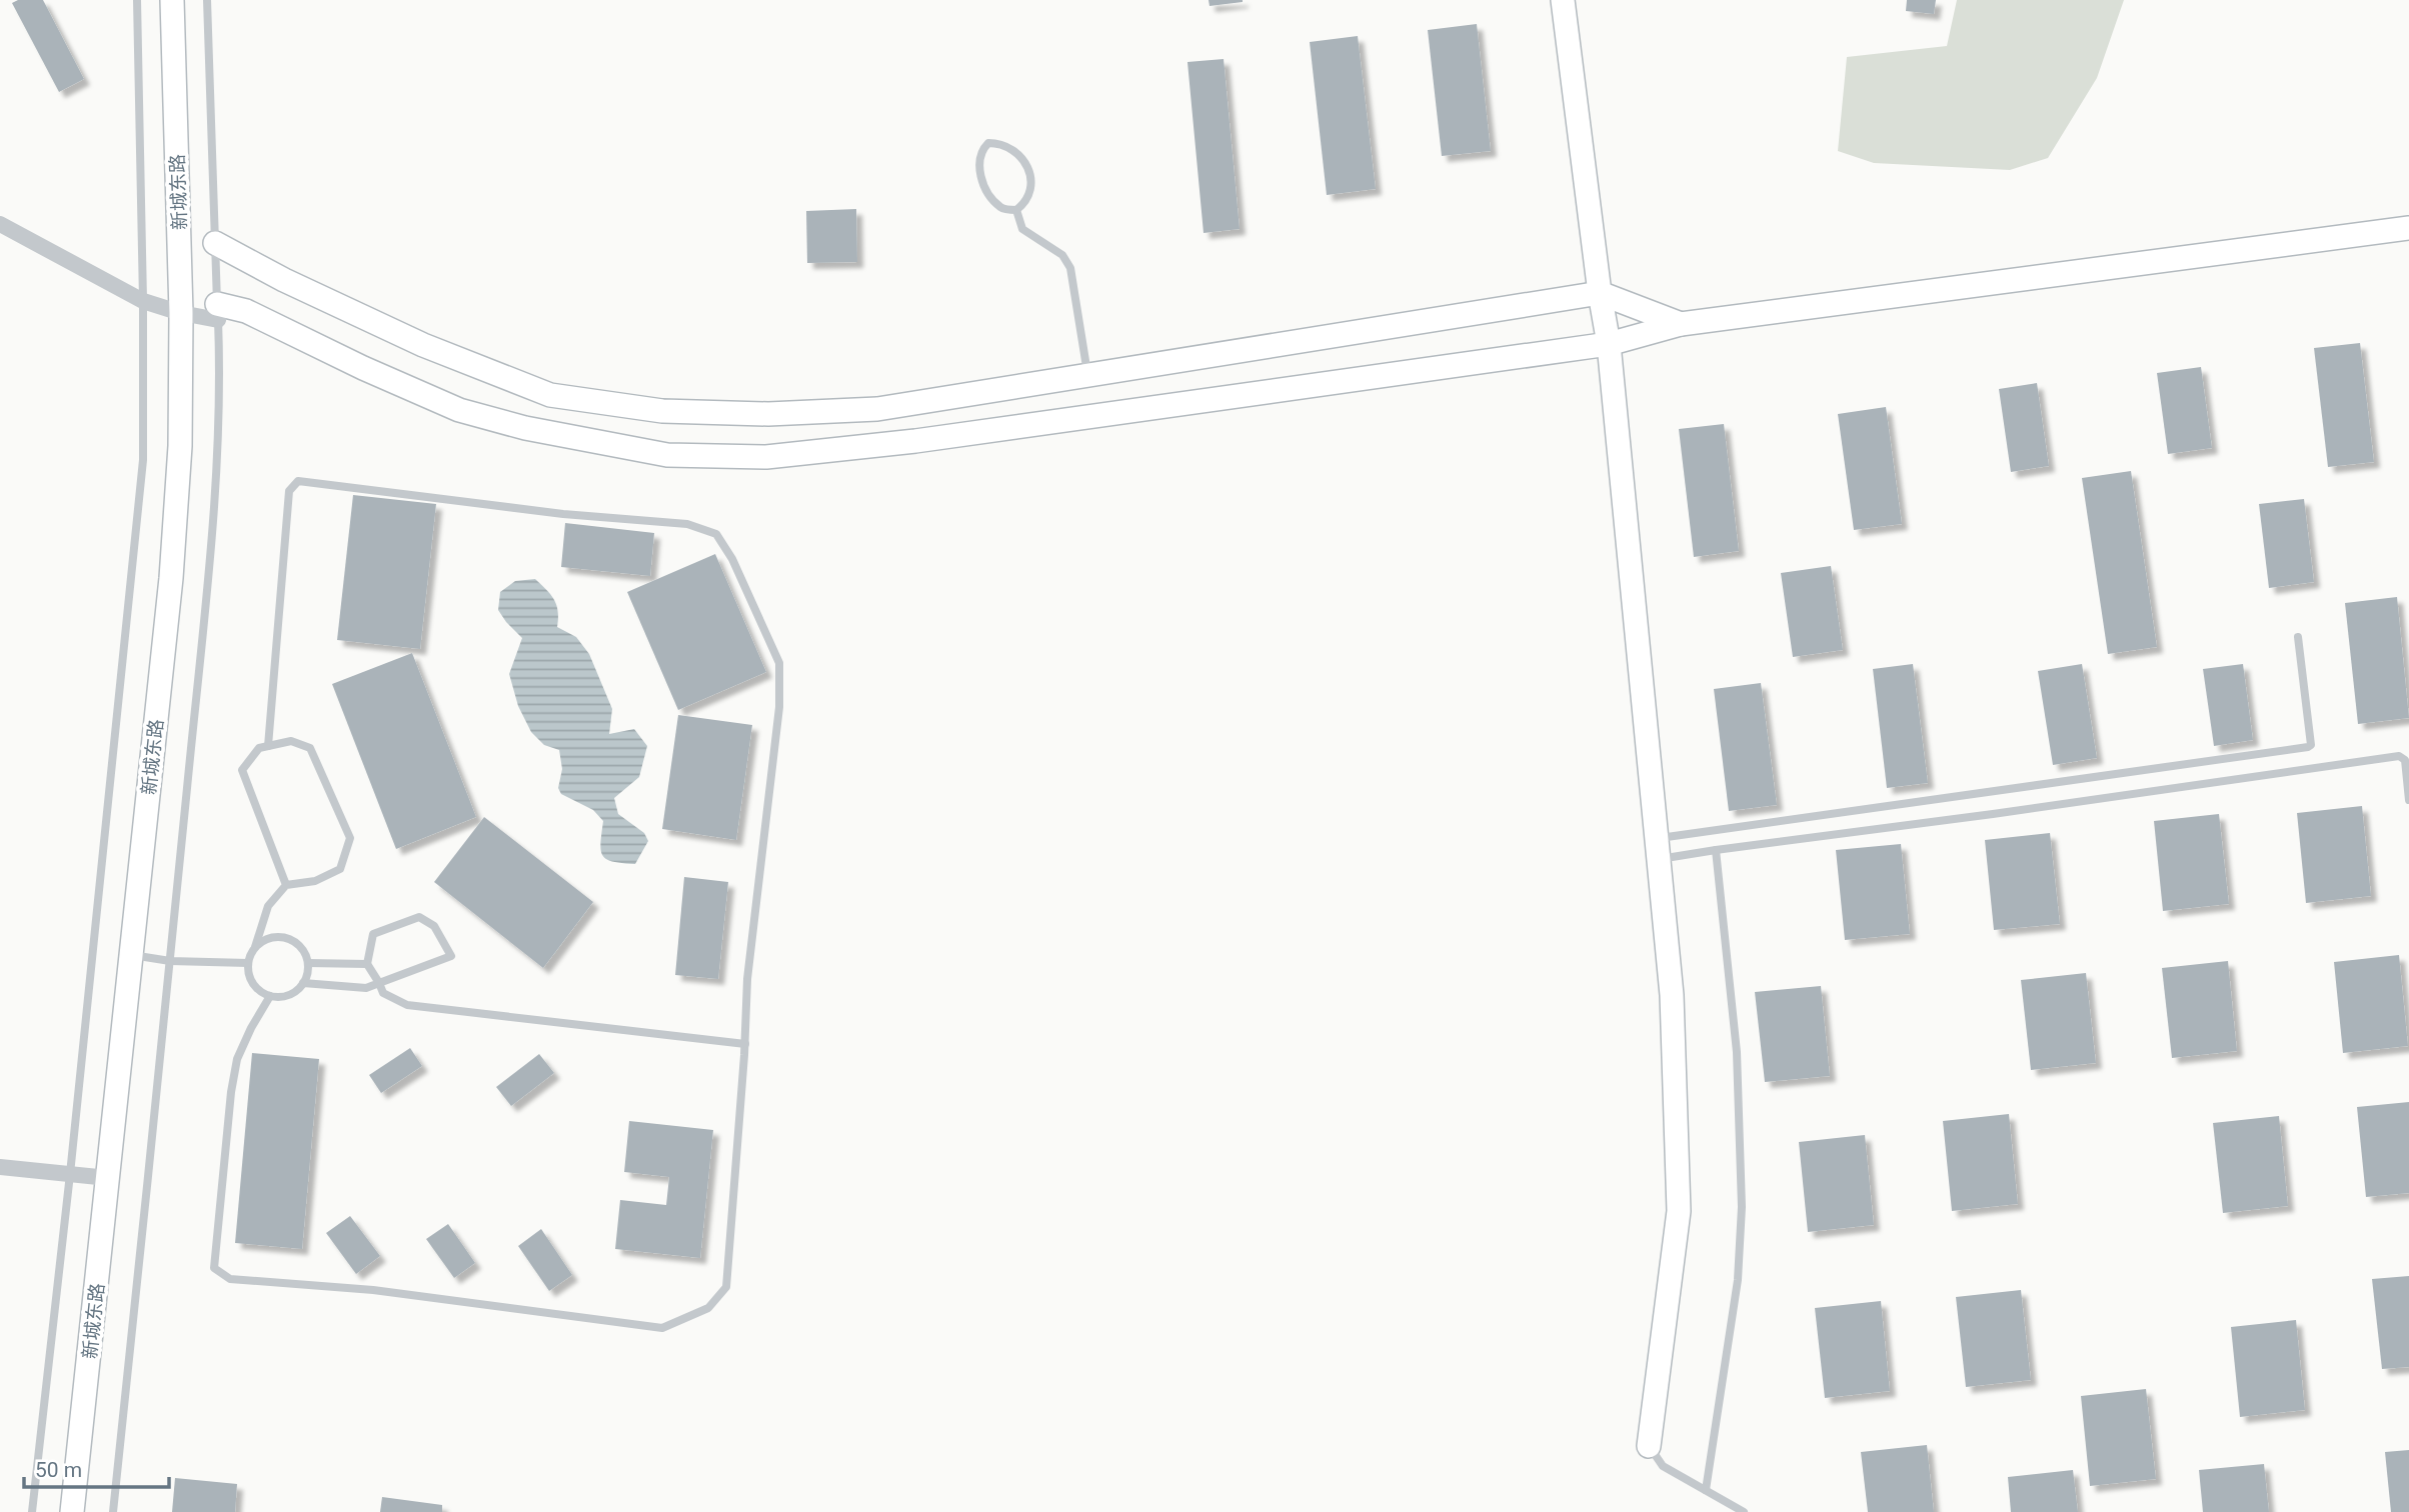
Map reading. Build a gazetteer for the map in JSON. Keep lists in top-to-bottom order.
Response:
{
  "streets": {
    "main road": ["新城东路"]
  },
  "scale_bar": "50 m"
}
